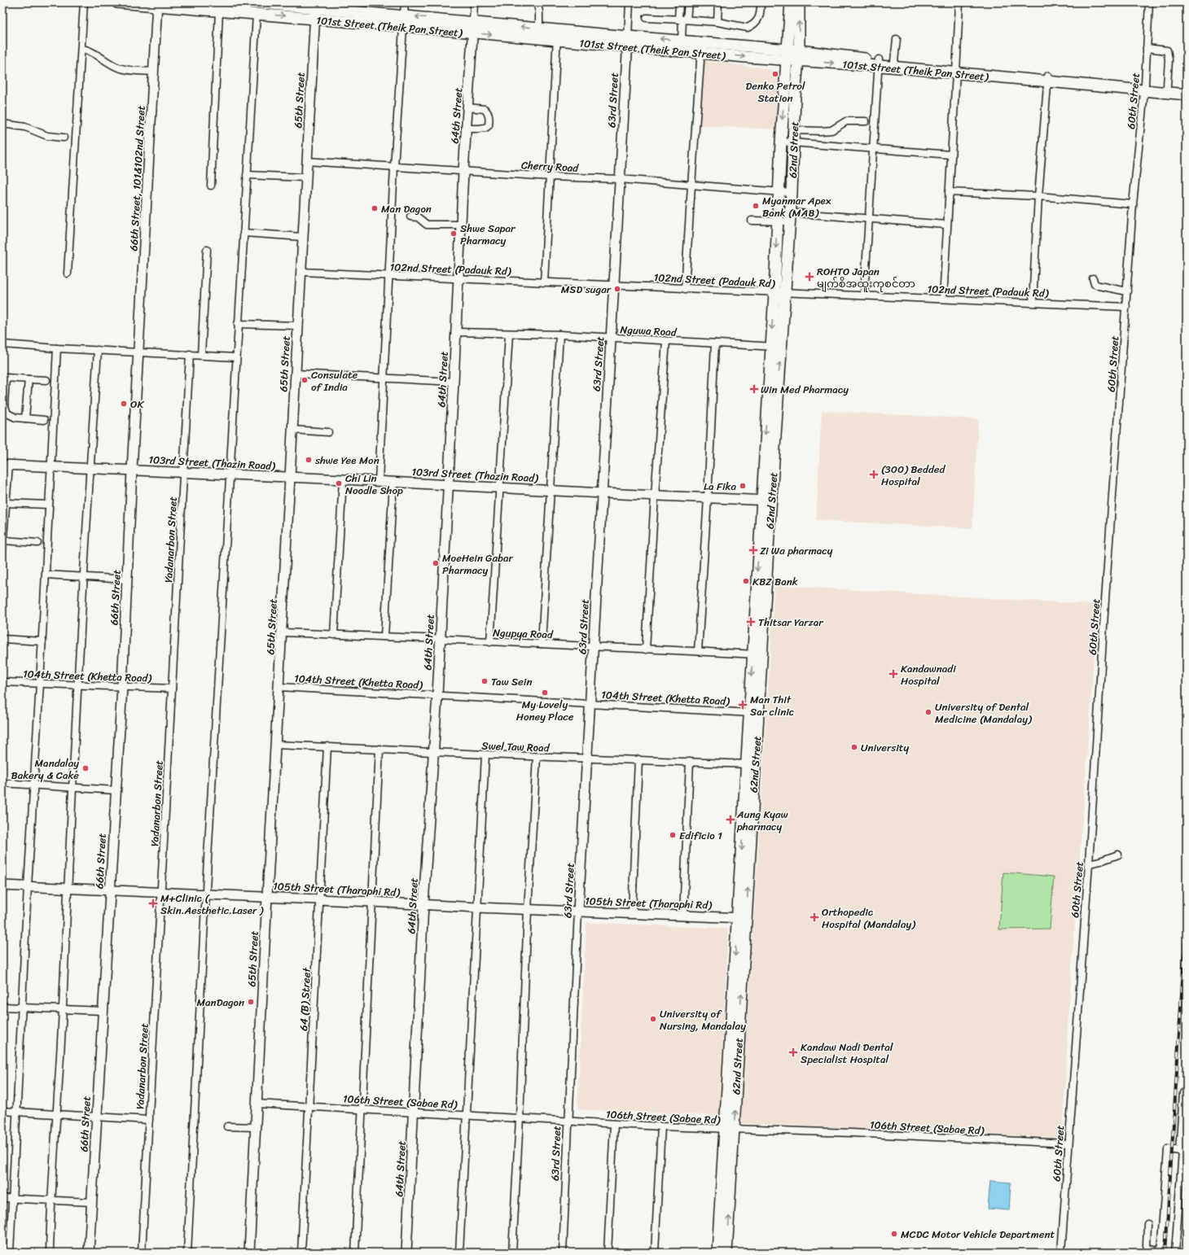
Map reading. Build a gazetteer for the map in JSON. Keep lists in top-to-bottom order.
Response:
{
  "streets": {
    "main road": ["101st Street (Theik Pan Street)", "62nd Street"],
    "street": [
      "65th Street",
      "63rd Street",
      "60th Street",
      "64th Street",
      "Cherry Road",
      "66th Street, 101&102nd Street",
      "102nd Street (Padauk Rd)",
      "Nguwa Road",
      "103rd Street (Thazin Road)",
      "Yadanarbon Street",
      "66th Street",
      "Ngupya Road",
      "104th Street (Khetta Road)",
      "Swel Taw Road",
      "105th Street (Tharaphi Rd)",
      "64 (B) Street",
      "106th Street (Sabae Rd)"
    ]
  },
  "crossings": [
    ["101st Street (Theik Pan Street)", "65th Street"],
    ["101st Street (Theik Pan Street)", "63rd Street"],
    ["101st Street (Theik Pan Street)", "60th Street"],
    ["101st Street (Theik Pan Street)", "64th Street"],
    ["101st Street (Theik Pan Street)", "62nd Street"],
    ["101st Street (Theik Pan Street)", "66th Street, 101&102nd Street"],
    ["65th Street", "Cherry Road"],
    ["65th Street", "102nd Street (Padauk Rd)"],
    ["65th Street", "103rd Street (Thazin Road)"],
    ["65th Street", "Ngupya Road"],
    ["65th Street", "104th Street (Khetta Road)"],
    ["65th Street", "Swel Taw Road"],
    ["65th Street", "105th Street (Tharaphi Rd)"],
    ["65th Street", "106th Street (Sabae Rd)"],
    ["63rd Street", "Cherry Road"],
    ["63rd Street", "102nd Street (Padauk Rd)"],
    ["63rd Street", "Nguwa Road"],
    ["63rd Street", "103rd Street (Thazin Road)"],
    ["63rd Street", "Ngupya Road"],
    ["63rd Street", "104th Street (Khetta Road)"],
    ["63rd Street", "Swel Taw Road"],
    ["63rd Street", "105th Street (Tharaphi Rd)"],
    ["63rd Street", "106th Street (Sabae Rd)"],
    ["60th Street", "102nd Street (Padauk Rd)"],
    ["60th Street", "106th Street (Sabae Rd)"],
    ["64th Street", "Cherry Road"],
    ["64th Street", "102nd Street (Padauk Rd)"],
    ["64th Street", "Nguwa Road"],
    ["64th Street", "103rd Street (Thazin Road)"],
    ["64th Street", "Ngupya Road"],
    ["64th Street", "104th Street (Khetta Road)"],
    ["64th Street", "Swel Taw Road"],
    ["64th Street", "105th Street (Tharaphi Rd)"],
    ["64th Street", "106th Street (Sabae Rd)"],
    ["62nd Street", "Cherry Road"],
    ["62nd Street", "102nd Street (Padauk Rd)"],
    ["62nd Street", "Nguwa Road"],
    ["62nd Street", "103rd Street (Thazin Road)"],
    ["62nd Street", "Ngupya Road"],
    ["62nd Street", "104th Street (Khetta Road)"],
    ["62nd Street", "Swel Taw Road"],
    ["62nd Street", "105th Street (Tharaphi Rd)"],
    ["62nd Street", "106th Street (Sabae Rd)"],
    ["66th Street, 101&102nd Street", "103rd Street (Thazin Road)"],
    ["66th Street, 101&102nd Street", "66th Street"],
    ["103rd Street (Thazin Road)", "Yadanarbon Street"],
    ["103rd Street (Thazin Road)", "66th Street"],
    ["Yadanarbon Street", "104th Street (Khetta Road)"],
    ["Yadanarbon Street", "105th Street (Tharaphi Rd)"],
    ["66th Street", "104th Street (Khetta Road)"],
    ["66th Street", "105th Street (Tharaphi Rd)"],
    ["Swel Taw Road", "64 (B) Street"],
    ["105th Street (Tharaphi Rd)", "64 (B) Street"],
    ["64 (B) Street", "106th Street (Sabae Rd)"]
  ],
  "places": {
    "other": [
      "Denko Petrol Station",
      "Myanmar Apex Bank (MAB)",
      "Man Dagon",
      "Shwe Sapar Pharmacy",
      "MSD sugar",
      "Consulate of India",
      "OK",
      "shwe Yee Mon",
      "Chi Lin Noodle Shop",
      "La Fika",
      "MoeHein Gabar Pharmacy",
      "KBZ Bank",
      "Taw Sein",
      "My Lovely Honey Place",
      "University of Dental Medicine (Mandalay)",
      "University",
      "Mandalay Bakery & Cake",
      "Edificio 1",
      "ManDagon",
      "University of Nursing, Mandalay",
      "MCDC Motor Vehicle Department"
    ],
    "health": [
      "ROHTO Japan မျက်စိအထူးကုစင်တာ",
      "Win Med Pharmacy",
      "(300) Bedded Hospital",
      "Zi Wa pharmacy",
      "Thitsar Yarzar",
      "Kandawnadi Hospital",
      "Man Thit Sar clinic",
      "Aung Kyaw pharmacy",
      "M+Clinic ( Skin.Aesthetic.Laser )",
      "Orthopedic Hospital (Mandalay)",
      "Kandaw Nadi Dental Specialist Hospital"
    ]
  }
}
